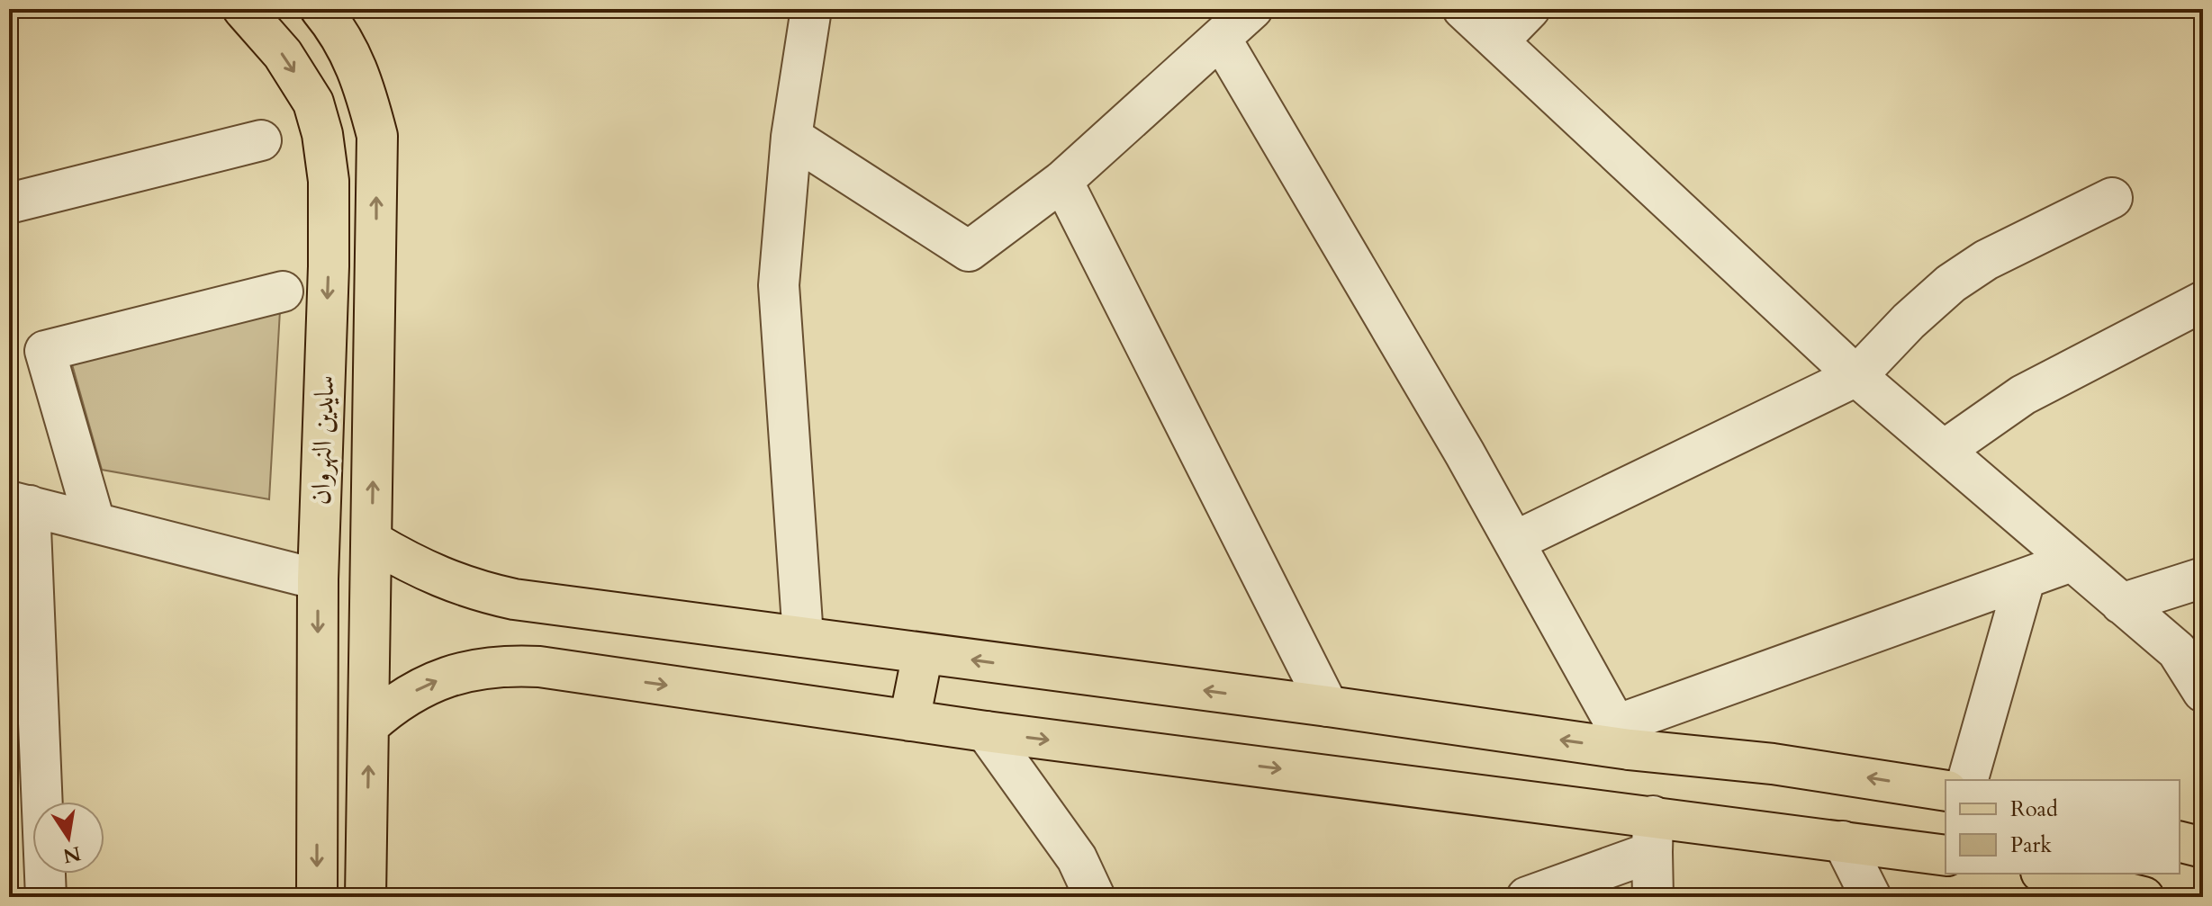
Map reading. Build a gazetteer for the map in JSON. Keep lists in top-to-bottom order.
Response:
{
  "streets": {
    "main road": ["سايدين النهروان"]
  },
  "legend": ["Road", "Park"],
  "north": "bottom"
}
